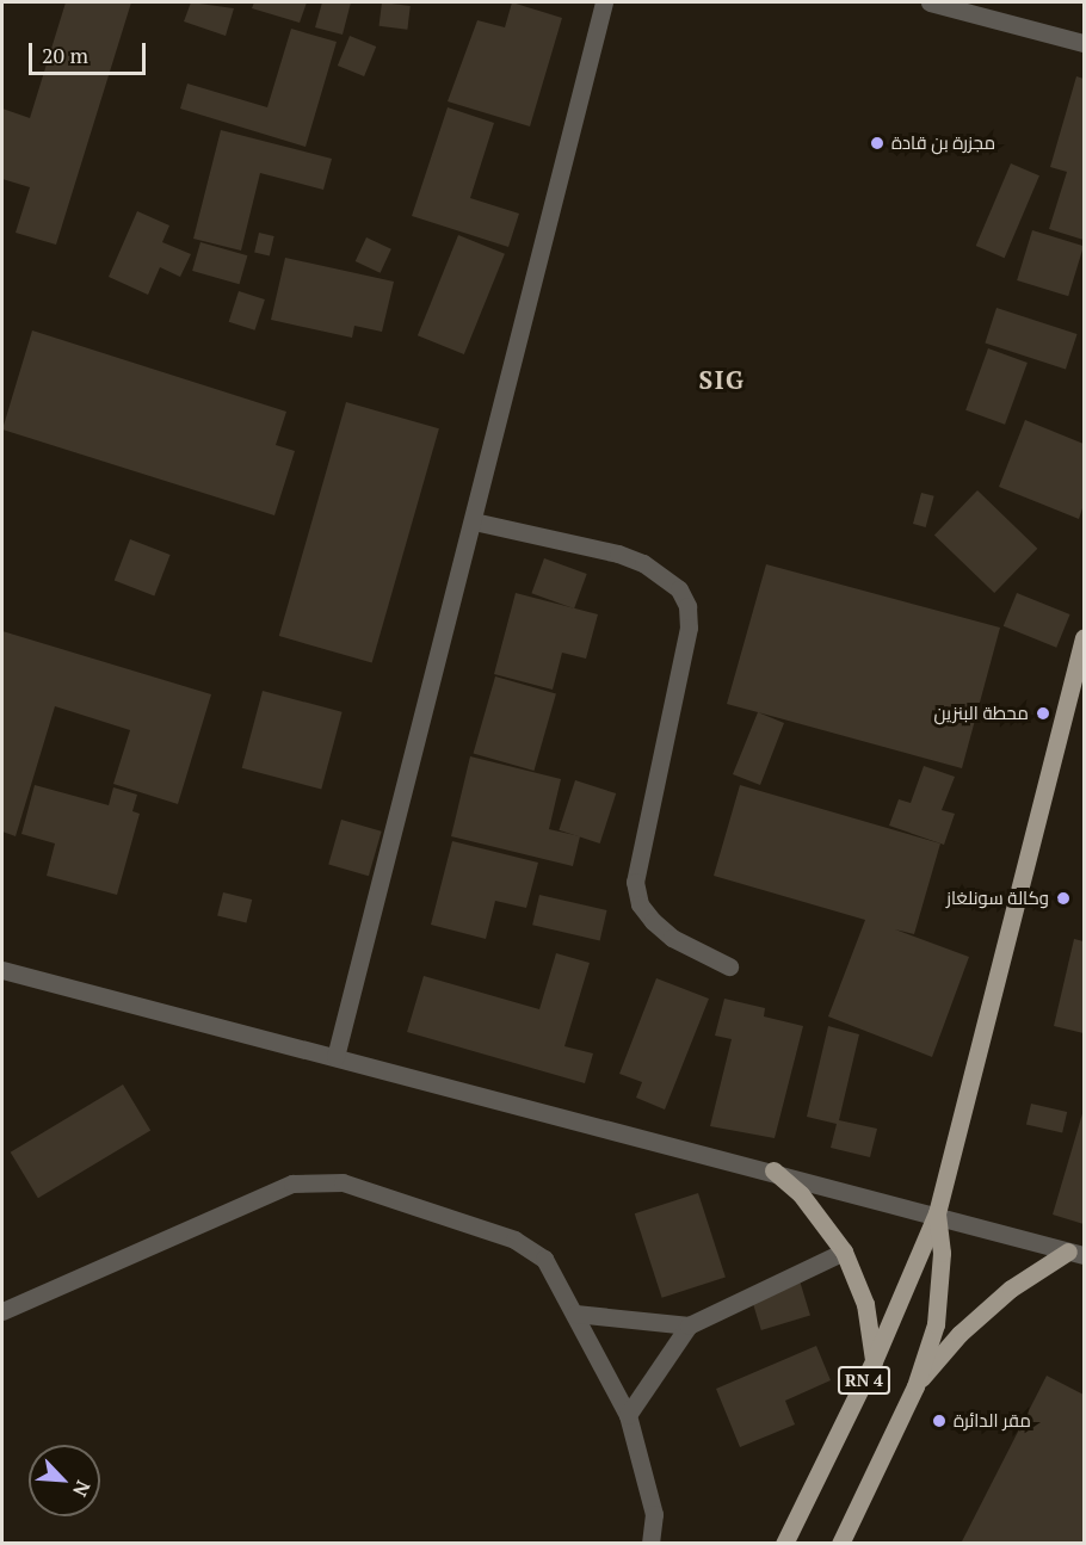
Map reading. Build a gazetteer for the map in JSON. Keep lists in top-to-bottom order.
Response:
{
  "streets": {
    "main road": ["RN 4"]
  },
  "districts": ["SIG"],
  "places": [
    "مجزرة بن قادة",
    "محطة البنزين",
    "وكالة سونلغاز",
    "مقر الدائرة"
  ],
  "scale_bar": "20 m",
  "north": "bottom right"
}
